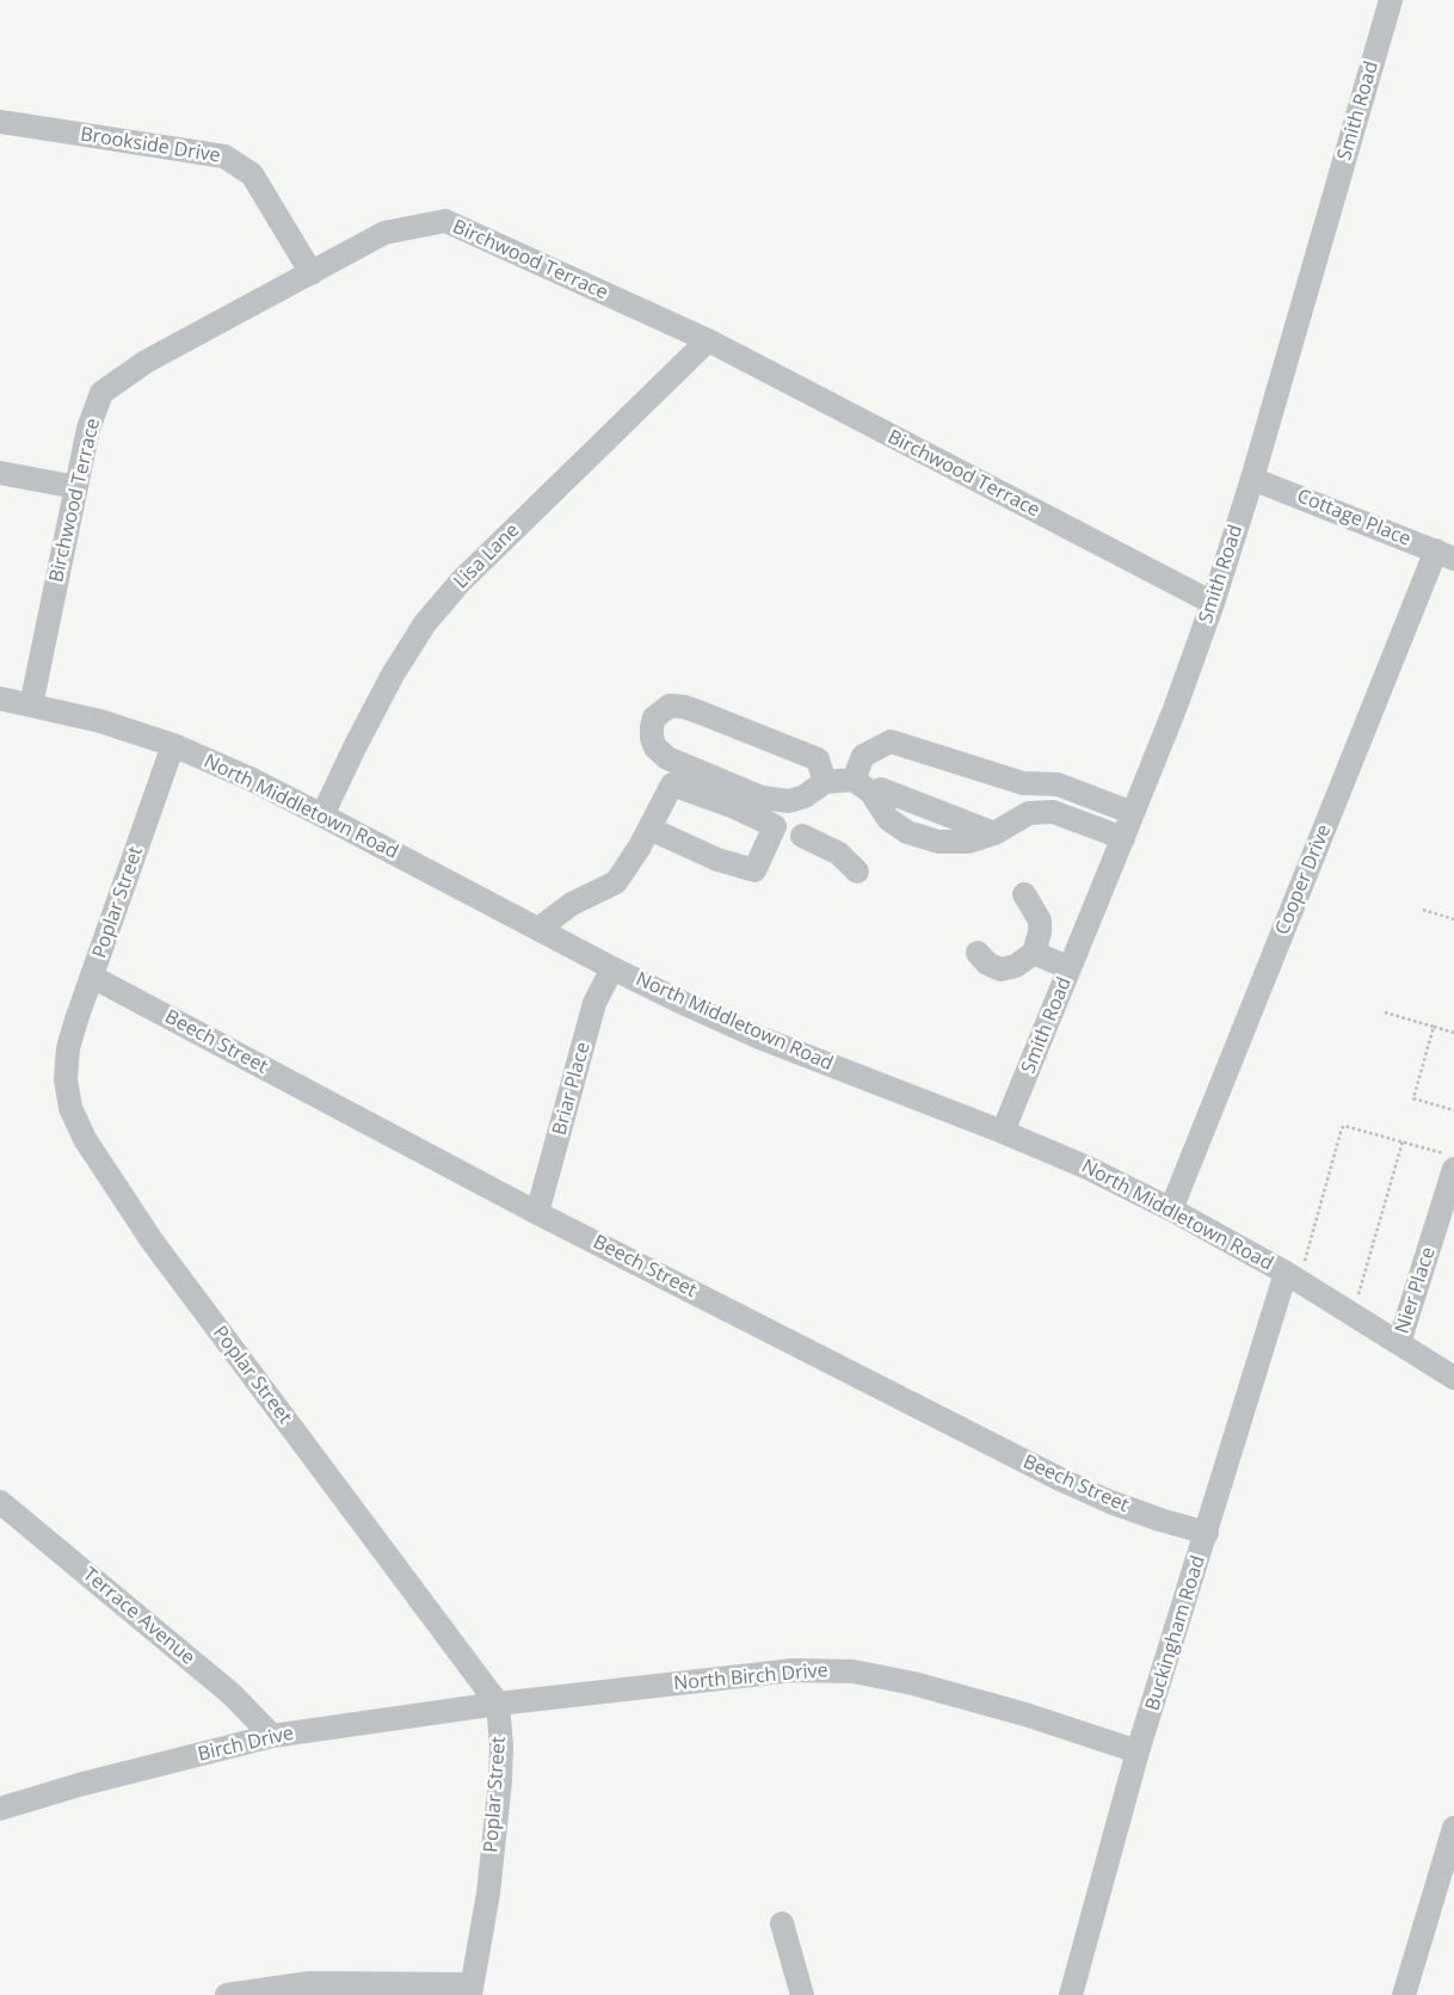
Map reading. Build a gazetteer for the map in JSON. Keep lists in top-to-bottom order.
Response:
{
  "streets": {
    "street": [
      "Smith Road",
      "Brookside Drive",
      "Birchwood Terrace",
      "Cottage Place",
      "Lisa Lane",
      "North Middletown Road",
      "Cooper Drive",
      "Poplar Street",
      "Beech Street",
      "Briar Place",
      "Nier Place",
      "Terrace Avenue",
      "Buckingham Road",
      "North Birch Drive",
      "Birch Drive"
    ]
  },
  "crossings": [
    ["Smith Road", "Birchwood Terrace"],
    ["Smith Road", "Cottage Place"],
    ["Smith Road", "North Middletown Road"],
    ["Brookside Drive", "Birchwood Terrace"],
    ["Birchwood Terrace", "Lisa Lane"],
    ["Birchwood Terrace", "North Middletown Road"],
    ["Cottage Place", "Cooper Drive"],
    ["Lisa Lane", "North Middletown Road"],
    ["North Middletown Road", "Cooper Drive"],
    ["North Middletown Road", "Poplar Street"],
    ["North Middletown Road", "Briar Place"],
    ["North Middletown Road", "Nier Place"],
    ["North Middletown Road", "Buckingham Road"],
    ["Poplar Street", "Beech Street"],
    ["Poplar Street", "North Birch Drive"],
    ["Poplar Street", "Birch Drive"],
    ["Beech Street", "Briar Place"],
    ["Beech Street", "Buckingham Road"],
    ["Terrace Avenue", "Birch Drive"],
    ["Buckingham Road", "North Birch Drive"],
    ["North Birch Drive", "Birch Drive"]
  ]
}
